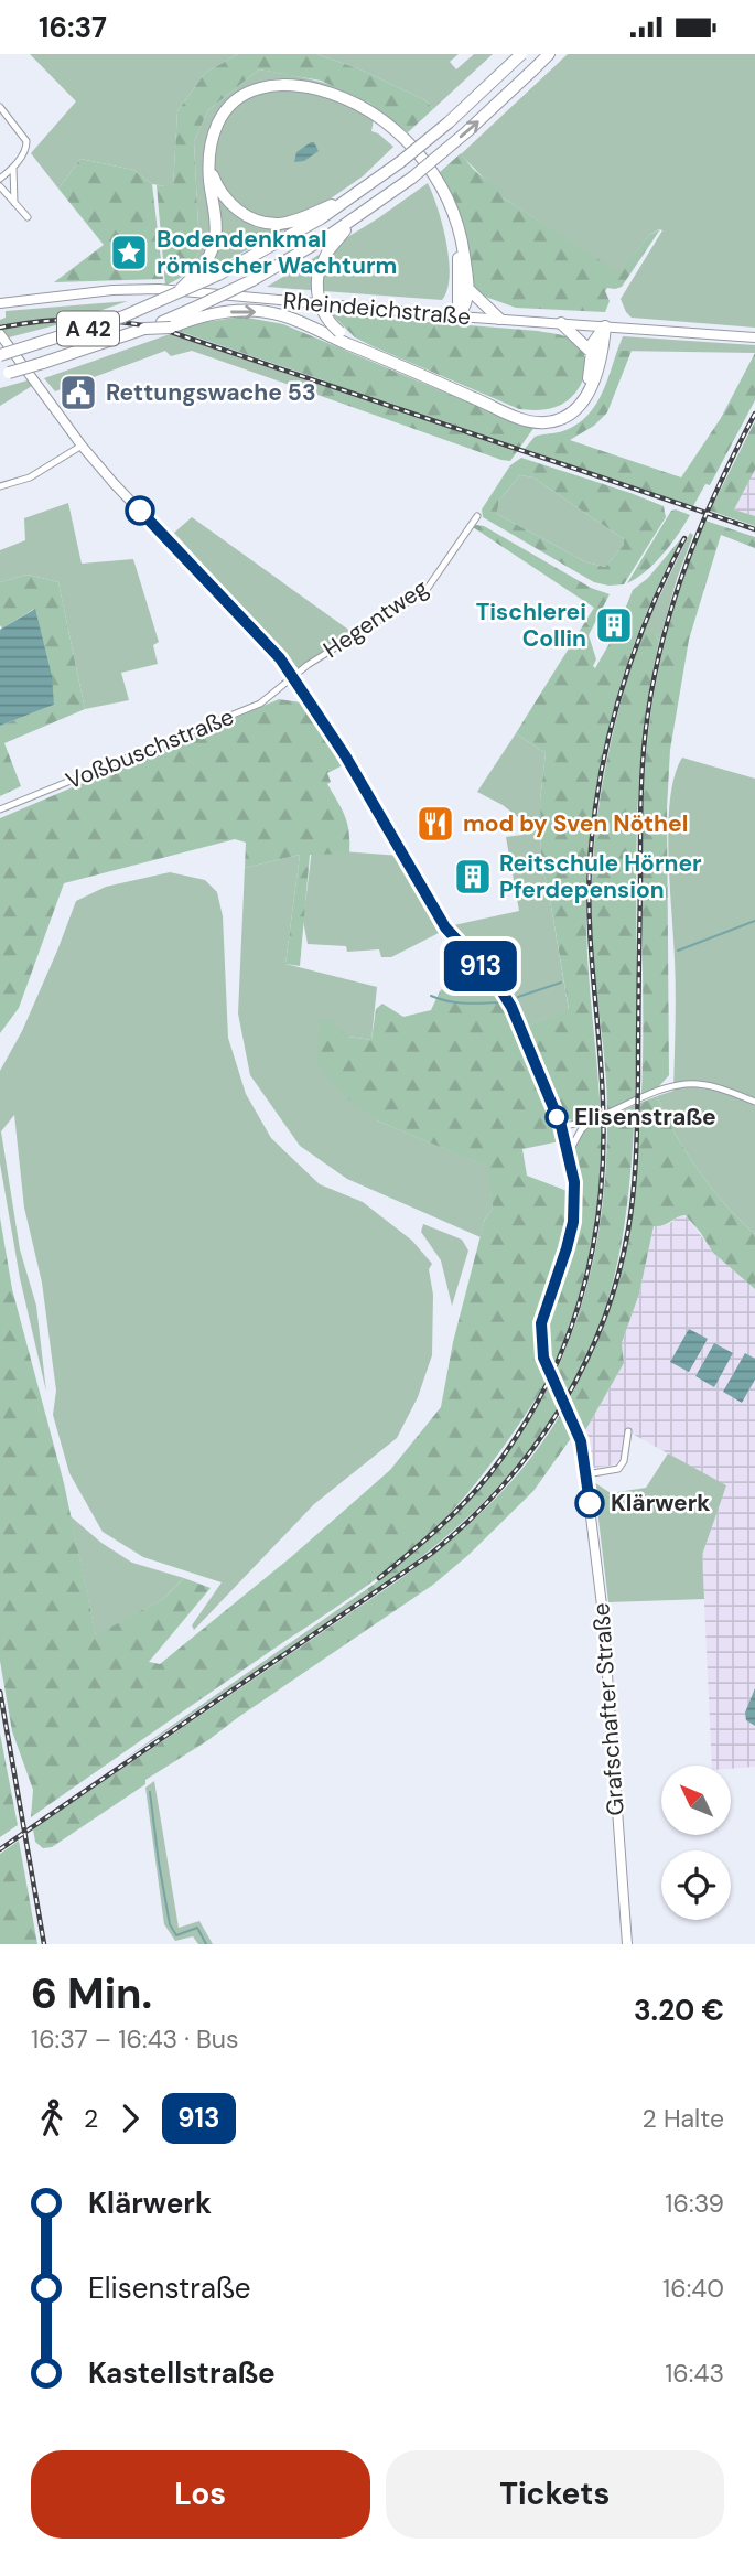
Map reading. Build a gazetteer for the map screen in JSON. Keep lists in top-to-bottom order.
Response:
{
  "streets": {
    "highway": ["A 42"],
    "main road": ["Rheindeichstraße", "Grafschafter Straße"],
    "street": ["Hegentweg", "Voßbuschstraße"]
  },
  "crossings": [
    ["Hegentweg", "Voßbuschstraße"],
    ["Hegentweg", "Grafschafter Straße"],
    ["Voßbuschstraße", "Grafschafter Straße"]
  ],
  "places": {
    "place": ["Bodendenkmal römischer Wachturm"],
    "public building": ["Rettungswache 53"],
    "building": ["Tischlerei Collin", "Reitschule Hörner Pferdepension"],
    "restaurant": ["mod by Sven Nöthel"],
    "other": ["Elisenstraße", "Klärwerk"]
  },
  "lines": ["bus line 913"],
  "north": "top left",
  "page": {
    "status": "16:37",
    "on_map": "913",
    "heading": ["6 Min.", "16:37 – 16:43 · Bus", "3.20 €"],
    "legs": ["2", "913", "2 Halte"],
    "list": [
      {
        "name": "Klärwerk",
        "value": "16:39"
      },
      {
        "name": "Elisenstraße",
        "value": "16:40"
      },
      {
        "name": "Kastellstraße",
        "value": "16:43"
      }
    ],
    "buttons": ["Los", "Tickets"]
  }
}
